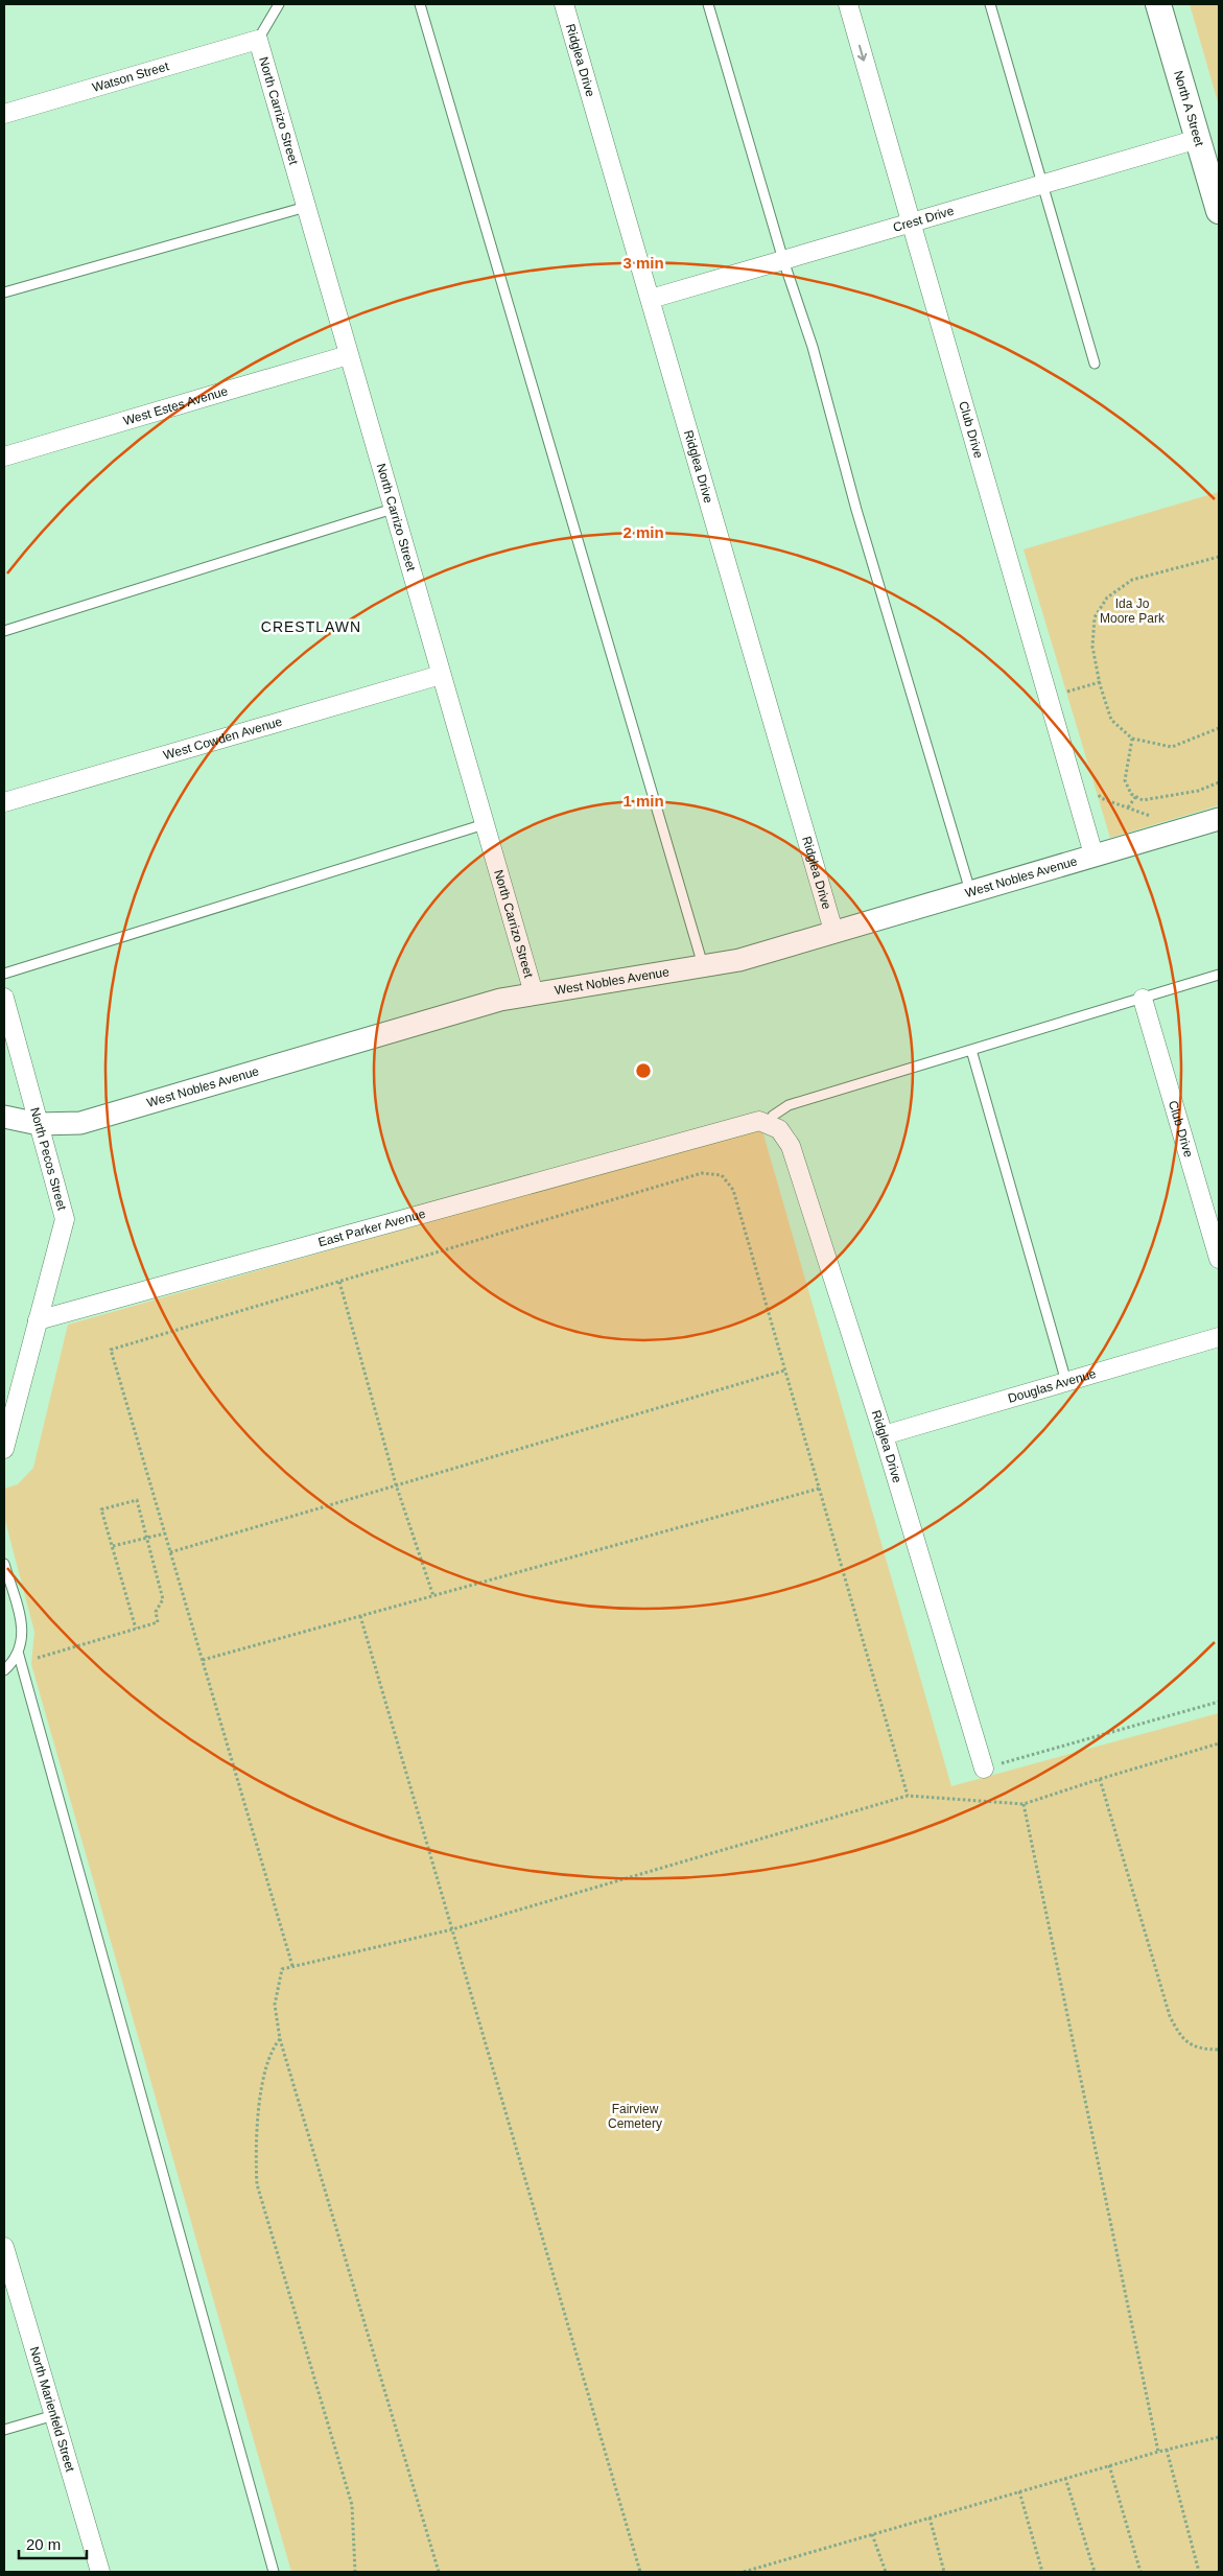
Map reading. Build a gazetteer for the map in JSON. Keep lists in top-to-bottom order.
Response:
{
  "streets": {
    "main road": ["North A Street"],
    "street": [
      "Ridglea Drive",
      "Watson Street",
      "North Carrizo Street",
      "Crest Drive",
      "West Estes Avenue",
      "Club Drive",
      "West Cowden Avenue",
      "West Nobles Avenue",
      "North Pecos Street",
      "East Parker Avenue",
      "Douglas Avenue",
      "North Marienfeld Street"
    ]
  },
  "crossings": [
    ["Ridglea Drive", "Crest Drive"],
    ["Ridglea Drive", "West Nobles Avenue"],
    ["Ridglea Drive", "East Parker Avenue"],
    ["Ridglea Drive", "Douglas Avenue"],
    ["Watson Street", "North Carrizo Street"],
    ["North A Street", "Crest Drive"],
    ["North Carrizo Street", "West Estes Avenue"],
    ["North Carrizo Street", "West Cowden Avenue"],
    ["North Carrizo Street", "West Nobles Avenue"],
    ["Crest Drive", "Club Drive"],
    ["Club Drive", "West Nobles Avenue"],
    ["West Nobles Avenue", "North Pecos Street"],
    ["North Pecos Street", "East Parker Avenue"]
  ],
  "districts": ["CRESTLAWN"],
  "parks": ["Ida Jo Moore Park", "Fairview Cemetery"],
  "scale_bar": "20 m",
  "rings": ["3 min", "2 min", "1 min"]
}
